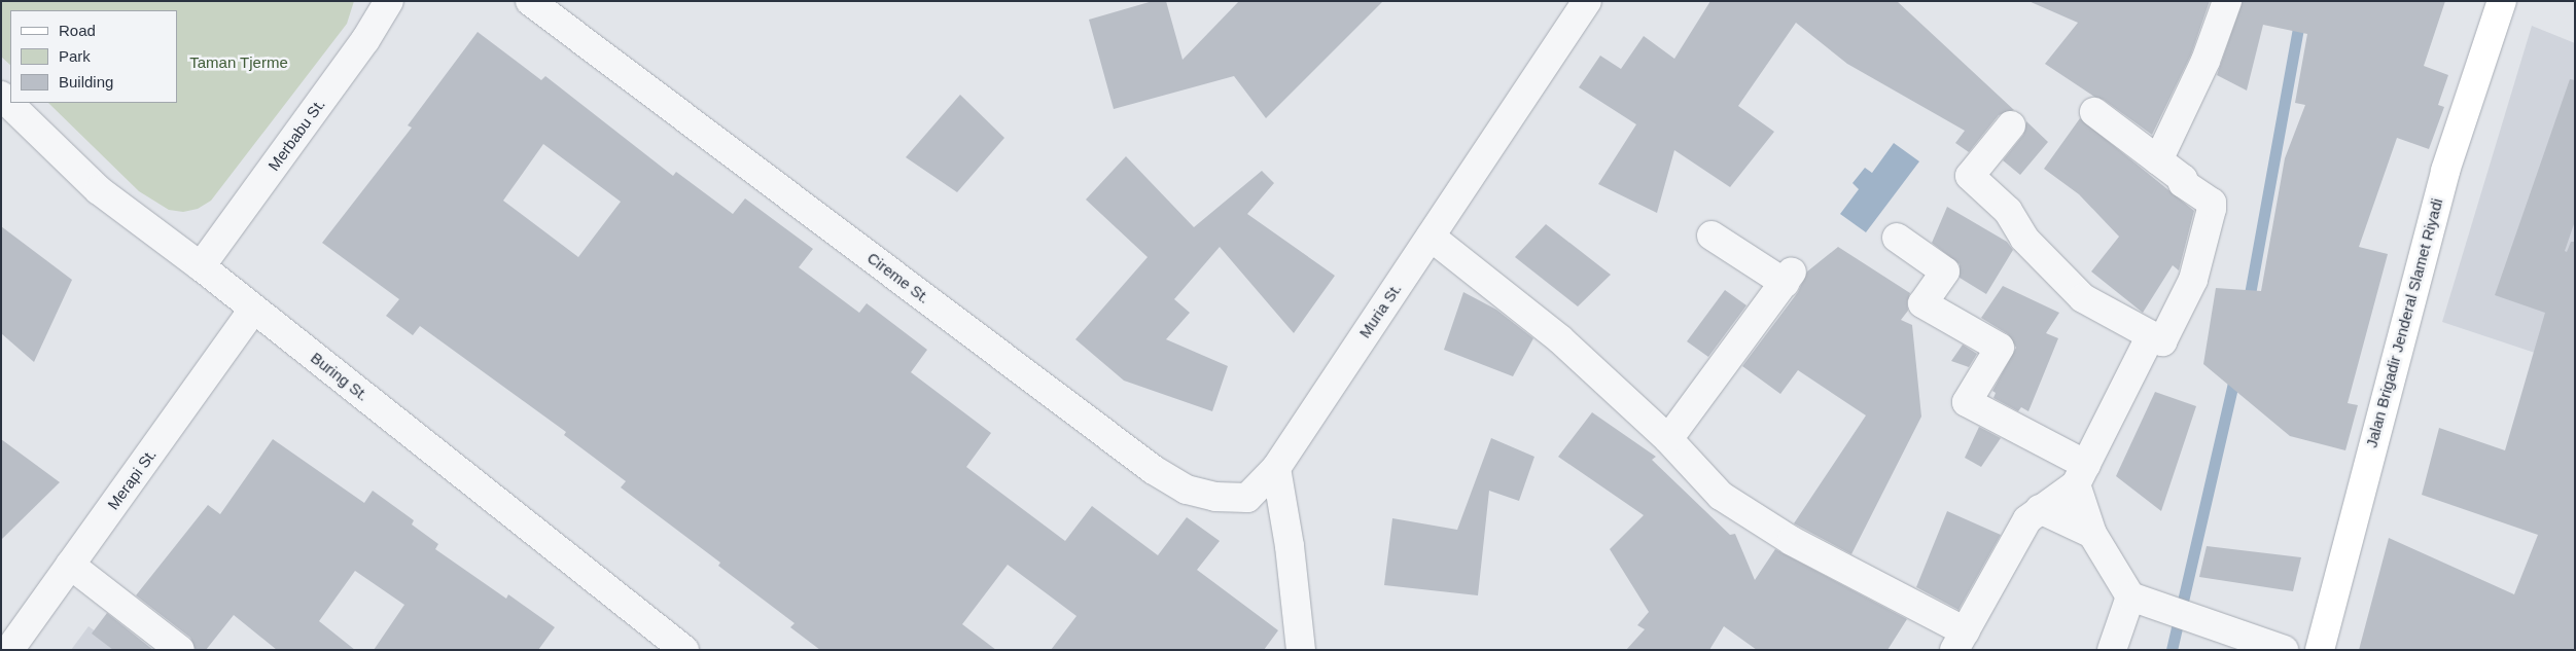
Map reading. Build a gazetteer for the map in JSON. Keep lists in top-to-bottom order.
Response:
{
  "streets": {
    "main road": ["Jalan Brigadir Jenderal Slamet Riyadi"],
    "street": [
      "Merbabu St.",
      "Cireme St.",
      "Muria St.",
      "Buring St.",
      "Merapi St."
    ]
  },
  "crossings": [
    ["Merbabu St.", "Buring St."],
    ["Cireme St.", "Muria St."],
    ["Buring St.", "Merapi St."]
  ],
  "parks": ["Taman Tjerme"],
  "legend": ["Road", "Park", "Building"]
}
